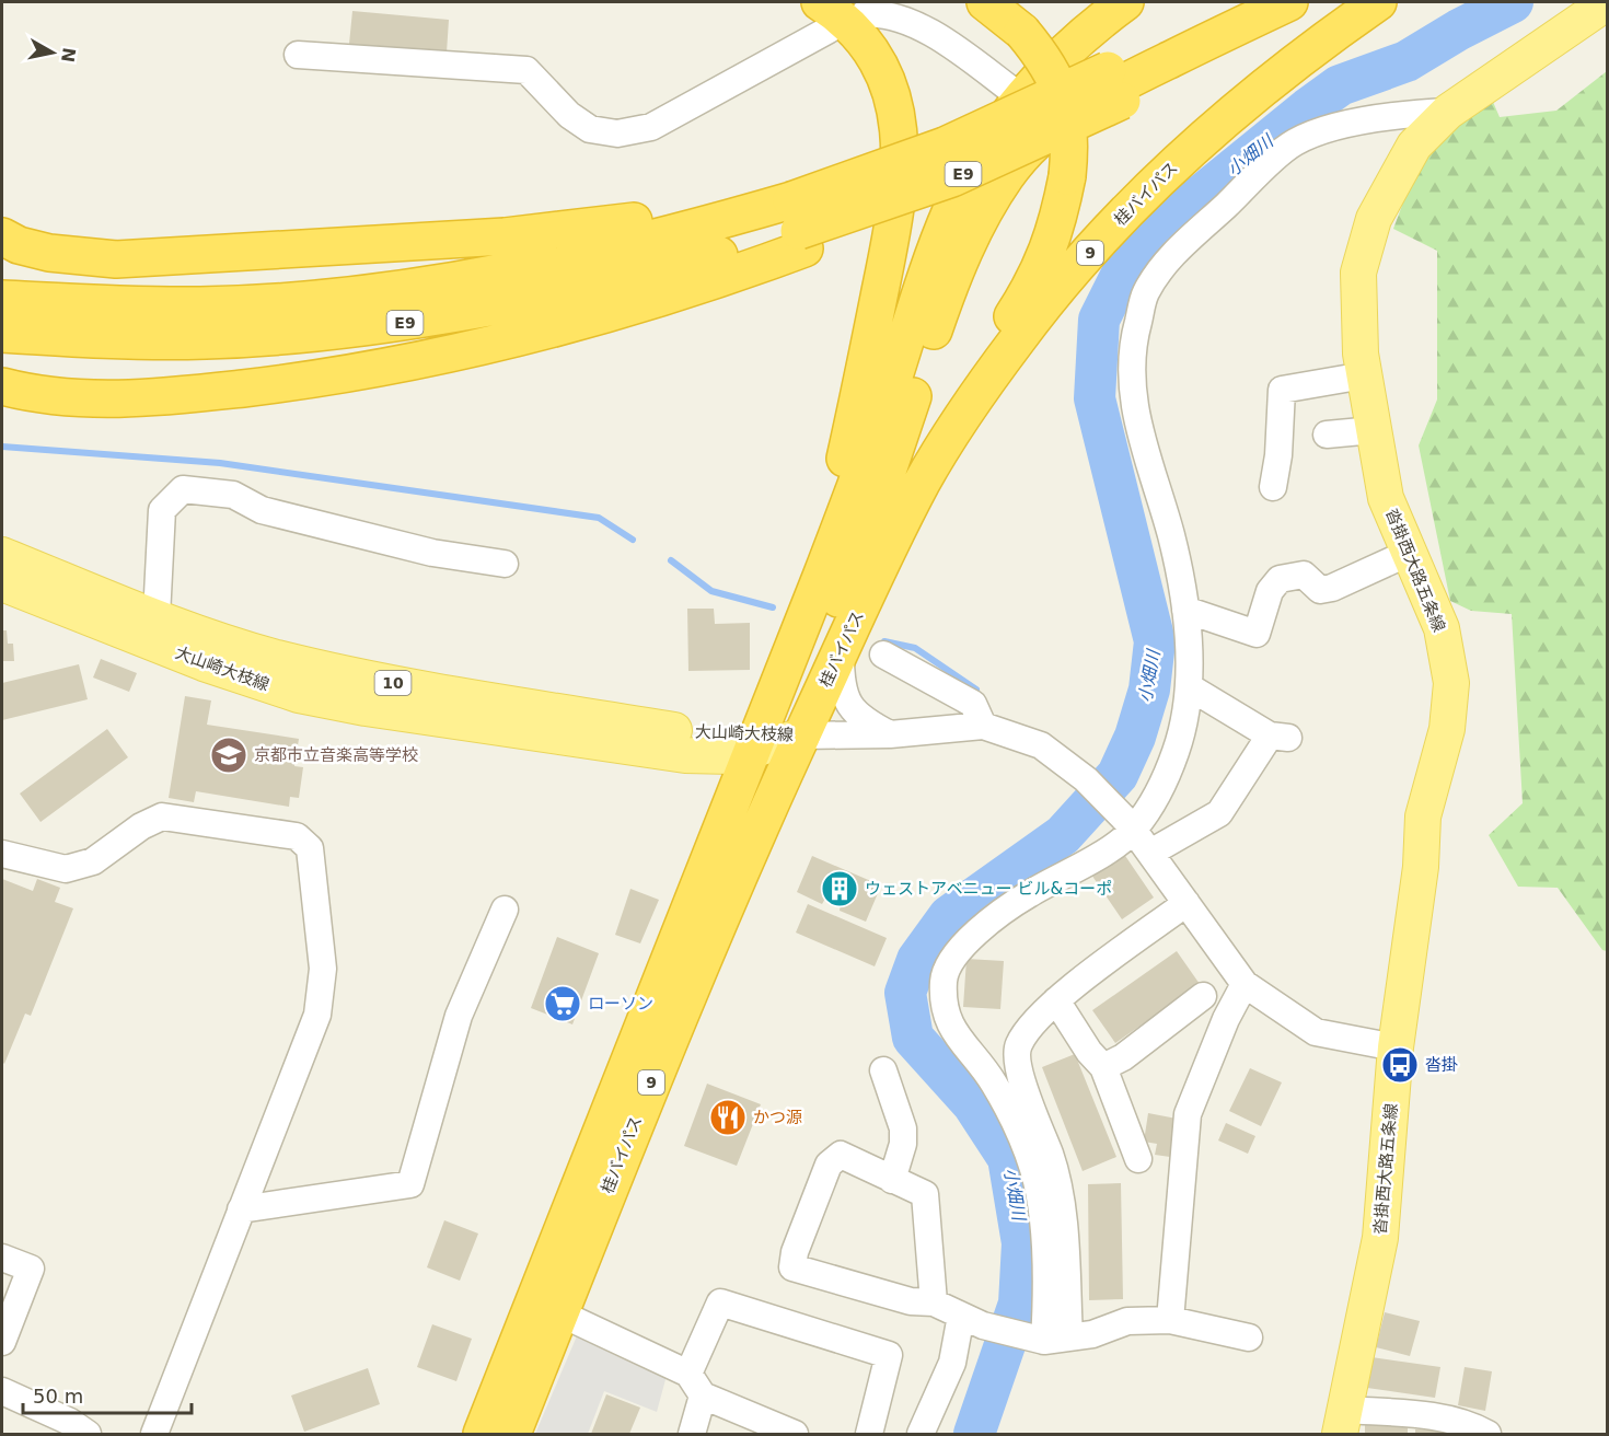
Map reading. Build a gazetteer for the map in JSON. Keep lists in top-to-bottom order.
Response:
{
  "streets": {
    "highway": ["E9", "桂バイパス", "9"],
    "main road": ["沓掛西大路五条線", "大山崎大枝線", "10"]
  },
  "crossings": [
    ["桂バイパス", "大山崎大枝線"]
  ],
  "water": ["小畑川"],
  "places": {
    "school or university": ["京都市立音楽高等学校"],
    "building": ["ウェストアベニュー ビル&コーポ"],
    "supermarket": ["ローソン"],
    "bus stop": ["沓掛"],
    "restaurant": ["かつ源"]
  },
  "scale_bar": "50 m",
  "north": "right"
}
